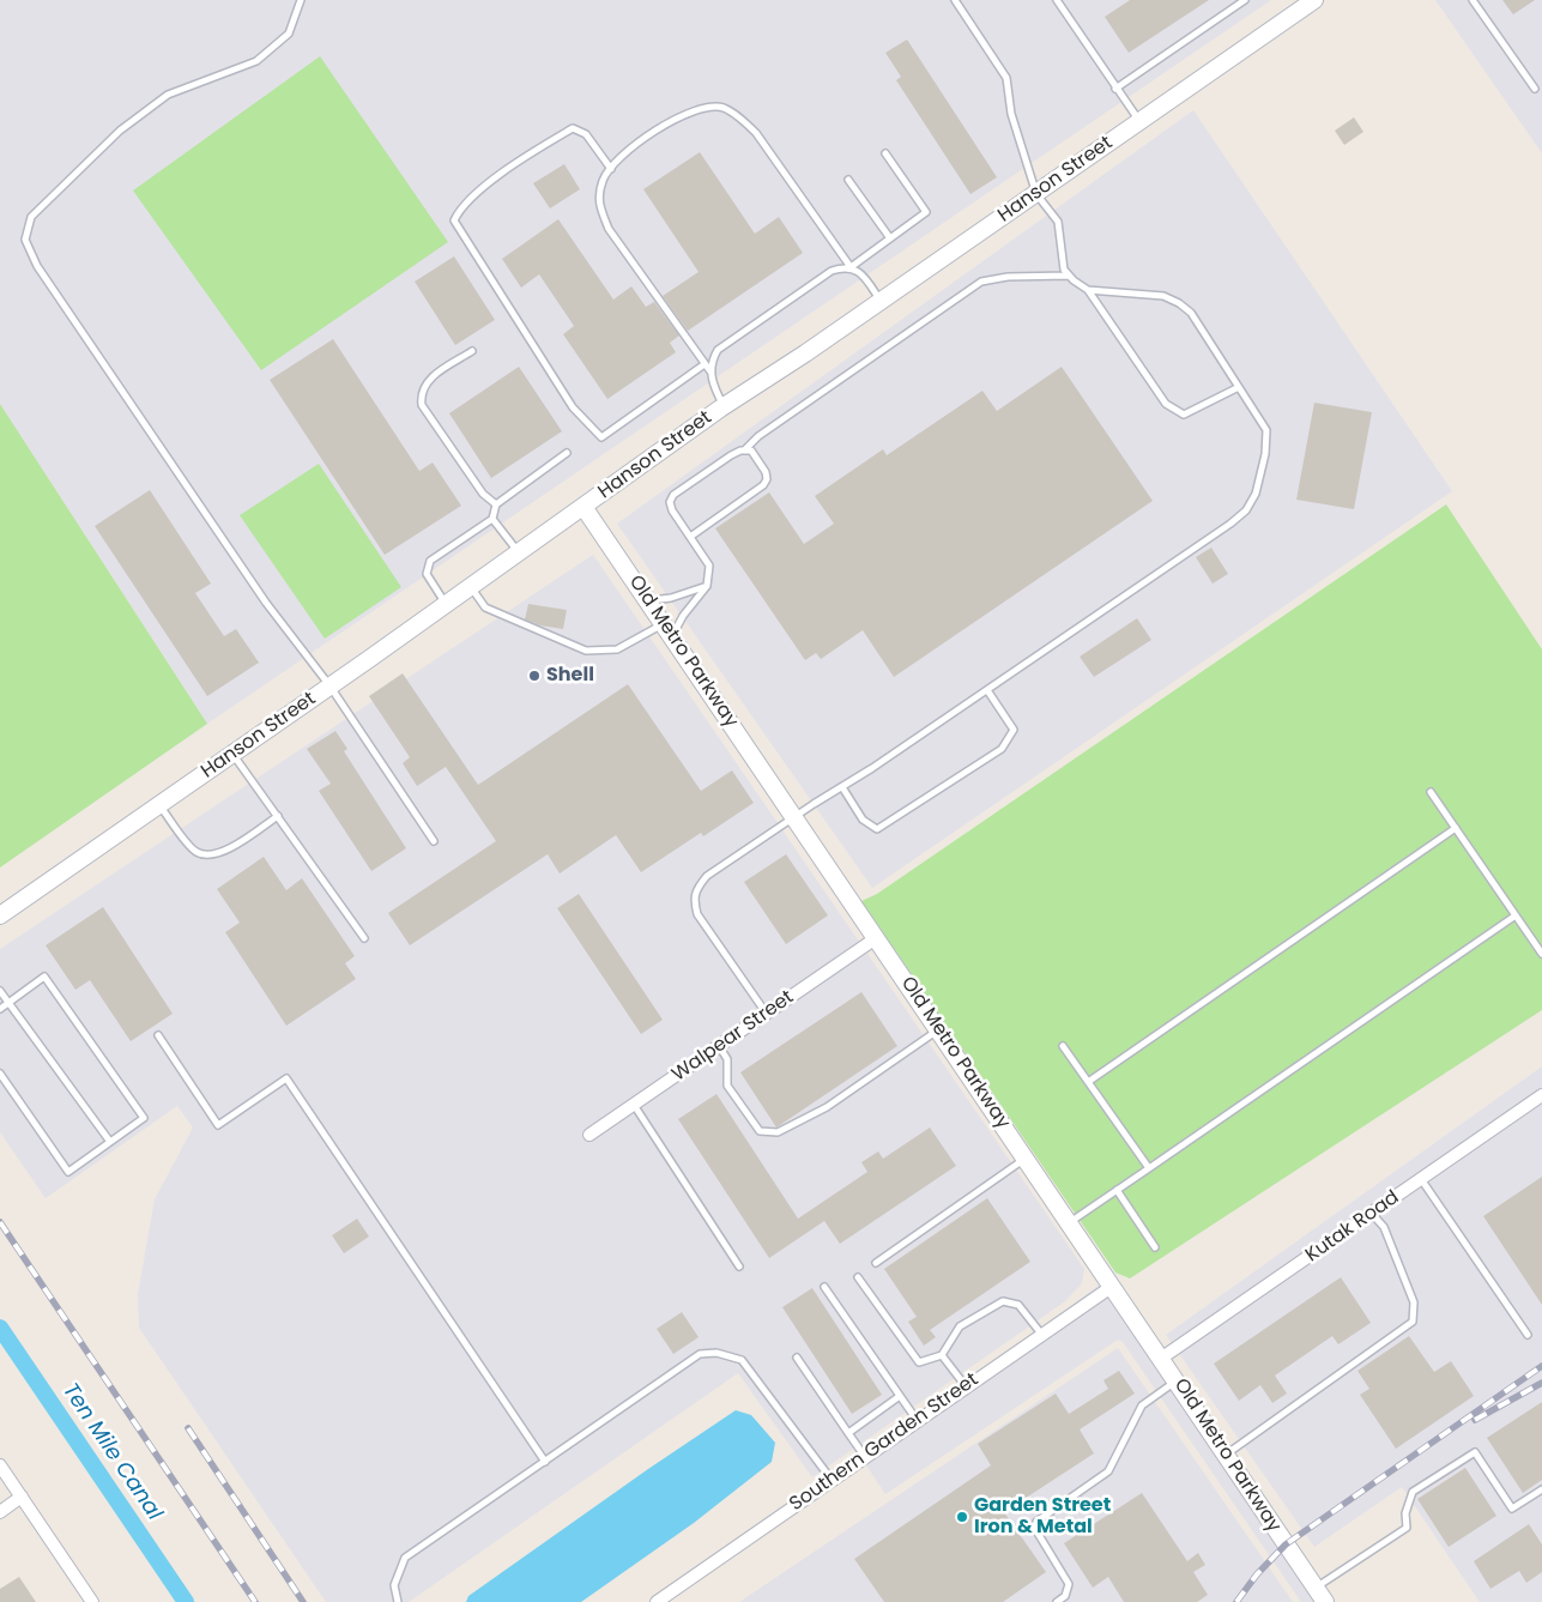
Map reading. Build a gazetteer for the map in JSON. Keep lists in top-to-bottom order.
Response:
{
  "streets": {
    "street": [
      "Hanson Street",
      "Old Metro Parkway",
      "Walpear Street",
      "Kutak Road",
      "Southern Garden Street"
    ]
  },
  "crossings": [
    ["Hanson Street", "Old Metro Parkway"],
    ["Old Metro Parkway", "Walpear Street"],
    ["Old Metro Parkway", "Kutak Road"],
    ["Old Metro Parkway", "Southern Garden Street"]
  ],
  "water": ["Ten Mile Canal"],
  "places": ["Shell", "Garden Street Iron & Metal"]
}
